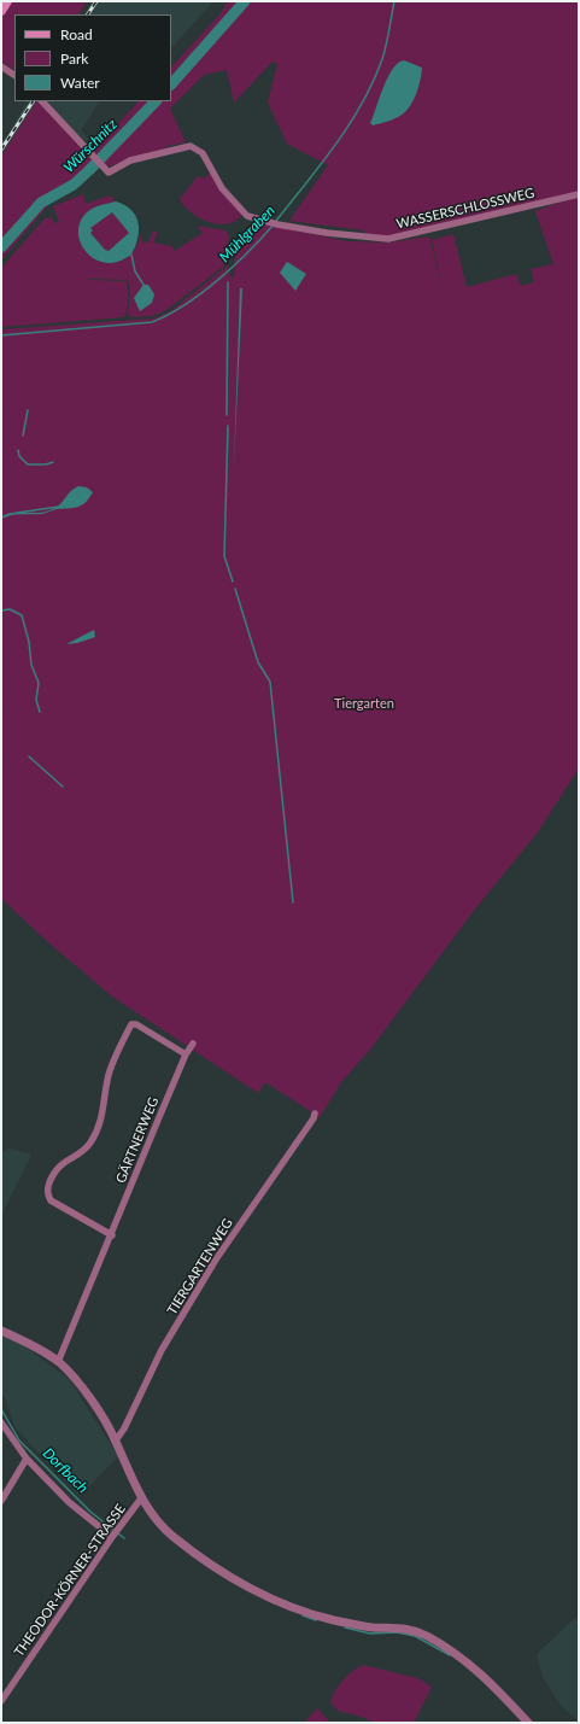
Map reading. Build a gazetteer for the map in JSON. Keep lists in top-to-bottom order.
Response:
{
  "streets": {
    "street": [
      "WASSERSCHLOSSWEG",
      "GÄRTNERWEG",
      "TIERGARTENWEG",
      "THEODOR-KÖRNER-STRASSE"
    ]
  },
  "water": ["Würschnitz", "Mühlgraben", "Dorfbach"],
  "parks": ["Tiergarten"],
  "legend": ["Road", "Park", "Water"]
}
